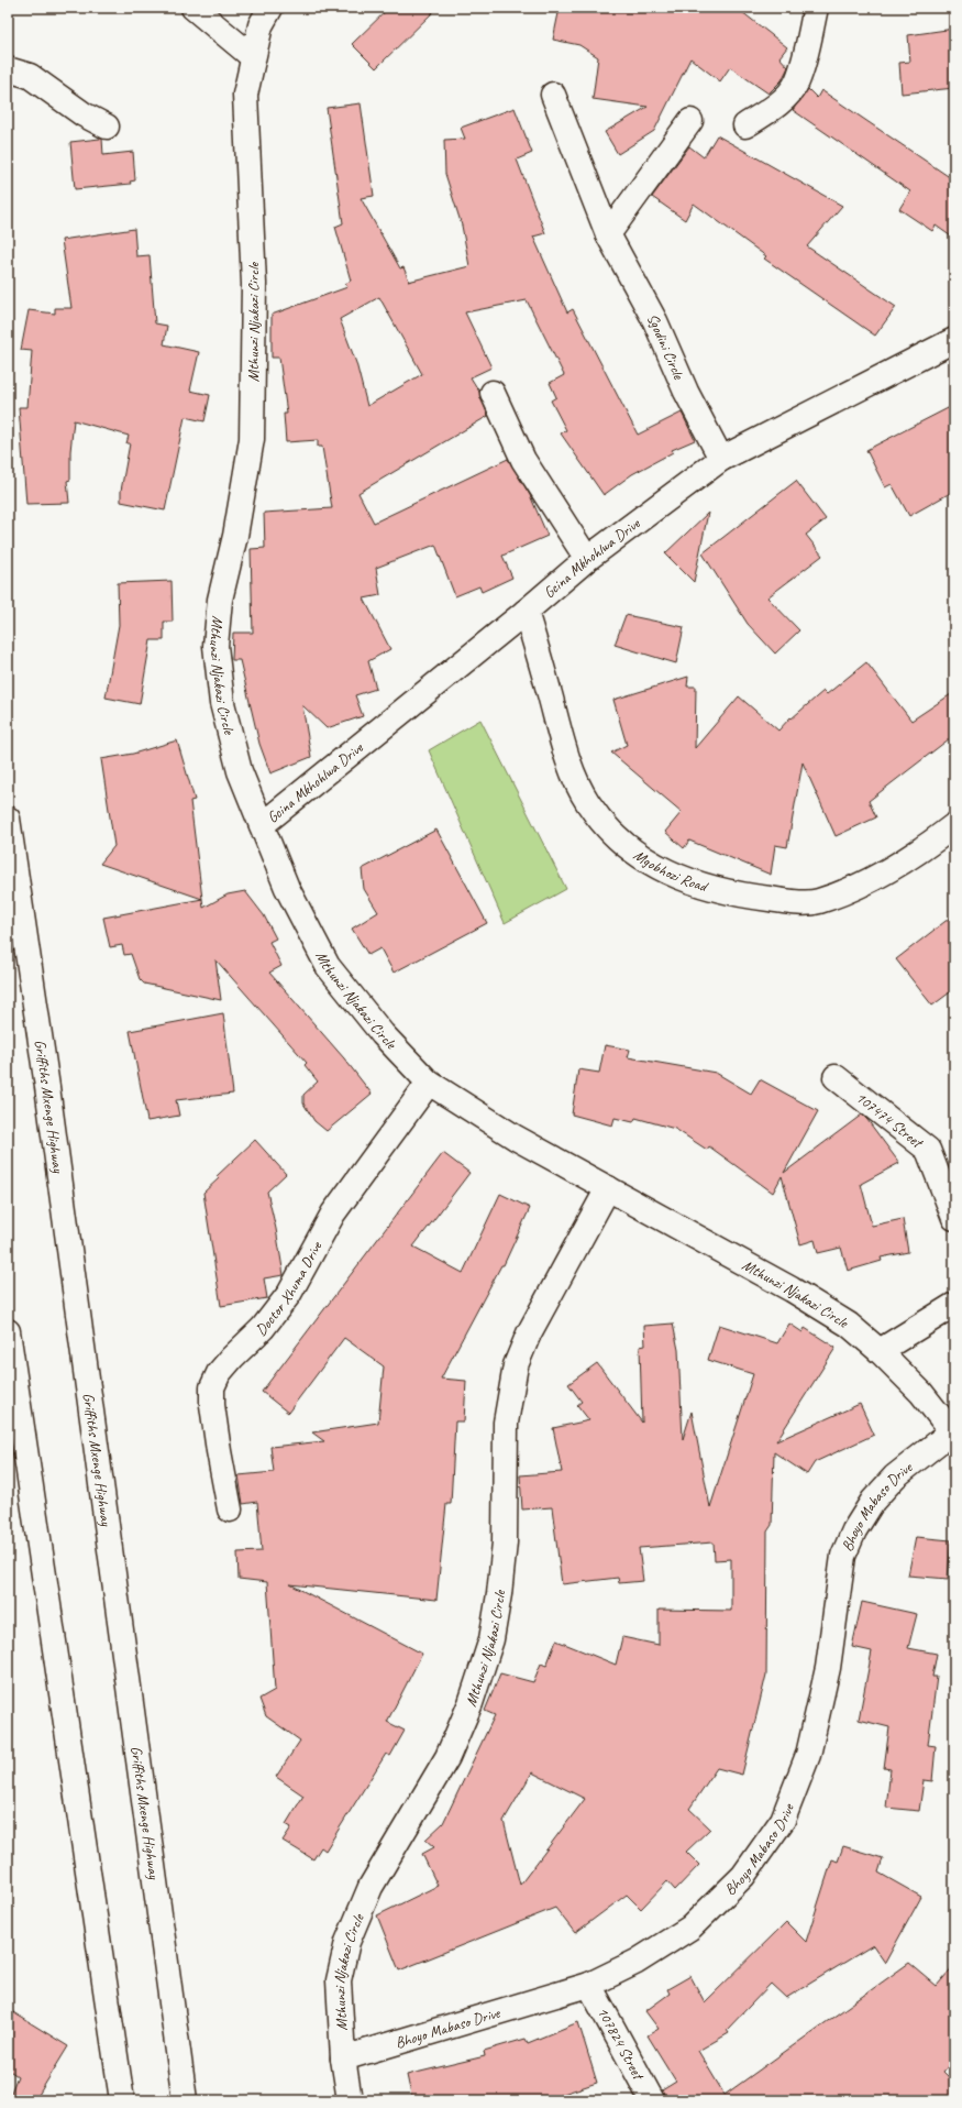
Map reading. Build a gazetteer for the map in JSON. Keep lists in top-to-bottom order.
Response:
{
  "streets": {
    "street": [
      "Mthunzi Njakazi Circle",
      "Sgodini Circle",
      "Gcina Mkhohlwa Drive",
      "Mgobhozi Road",
      "Griffiths Mxenge Highway",
      "107474 Street",
      "Doctor Xhuma Drive",
      "Bhoyo Mabaso Drive",
      "107824 Street"
    ]
  },
  "crossings": [
    ["Mthunzi Njakazi Circle", "Gcina Mkhohlwa Drive"],
    ["Mthunzi Njakazi Circle", "Doctor Xhuma Drive"],
    ["Mthunzi Njakazi Circle", "Bhoyo Mabaso Drive"],
    ["Sgodini Circle", "Gcina Mkhohlwa Drive"],
    ["Gcina Mkhohlwa Drive", "Mgobhozi Road"],
    ["Bhoyo Mabaso Drive", "107824 Street"]
  ]
}
